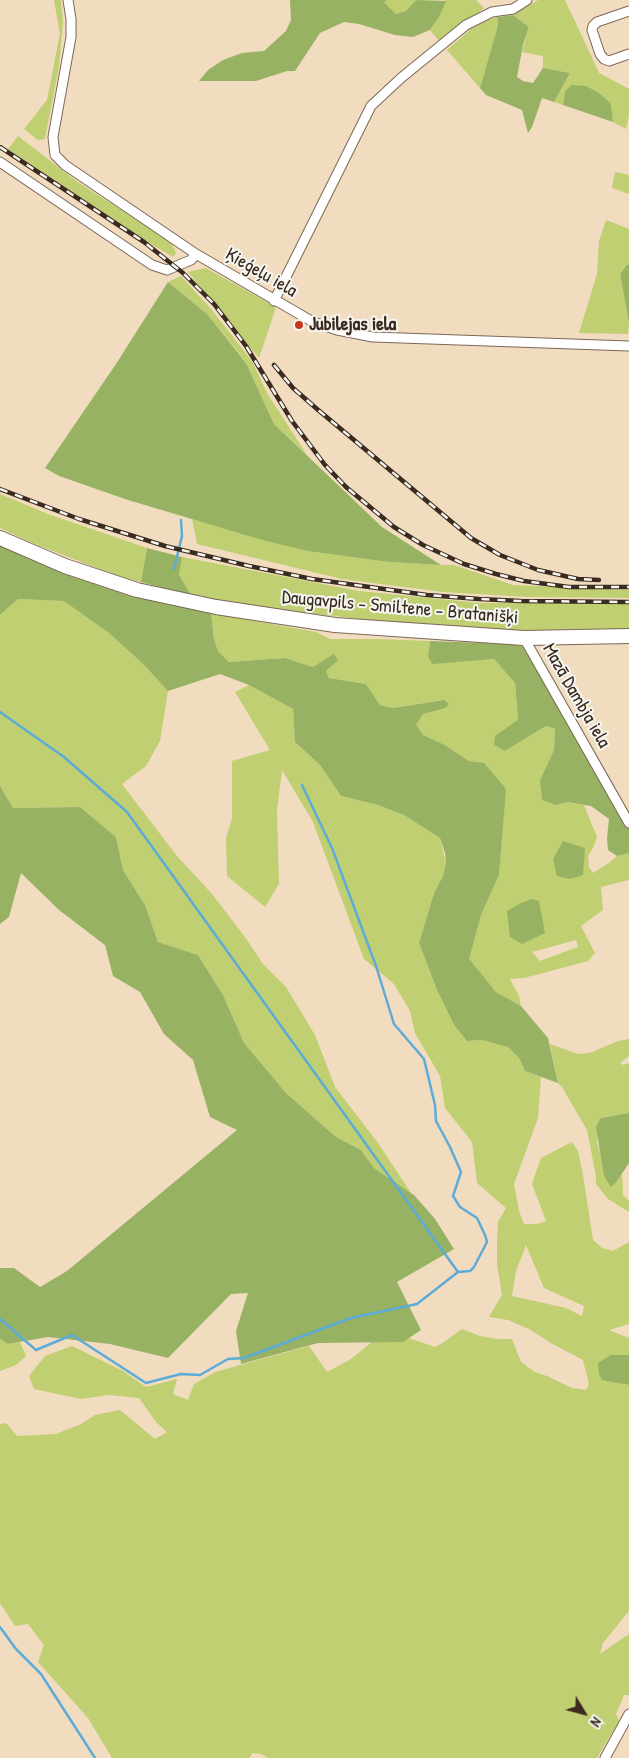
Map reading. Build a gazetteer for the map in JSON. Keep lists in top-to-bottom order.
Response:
{
  "streets": {
    "main road": ["Daugavpils - Smiltene - Bratanišķi"],
    "street": ["Ķieģeļu iela", "Mazā Dambja iela"]
  },
  "crossings": [
    ["Daugavpils - Smiltene - Bratanišķi", "Mazā Dambja iela"]
  ],
  "places": ["Jubilejas iela"],
  "north": "bottom right"
}
